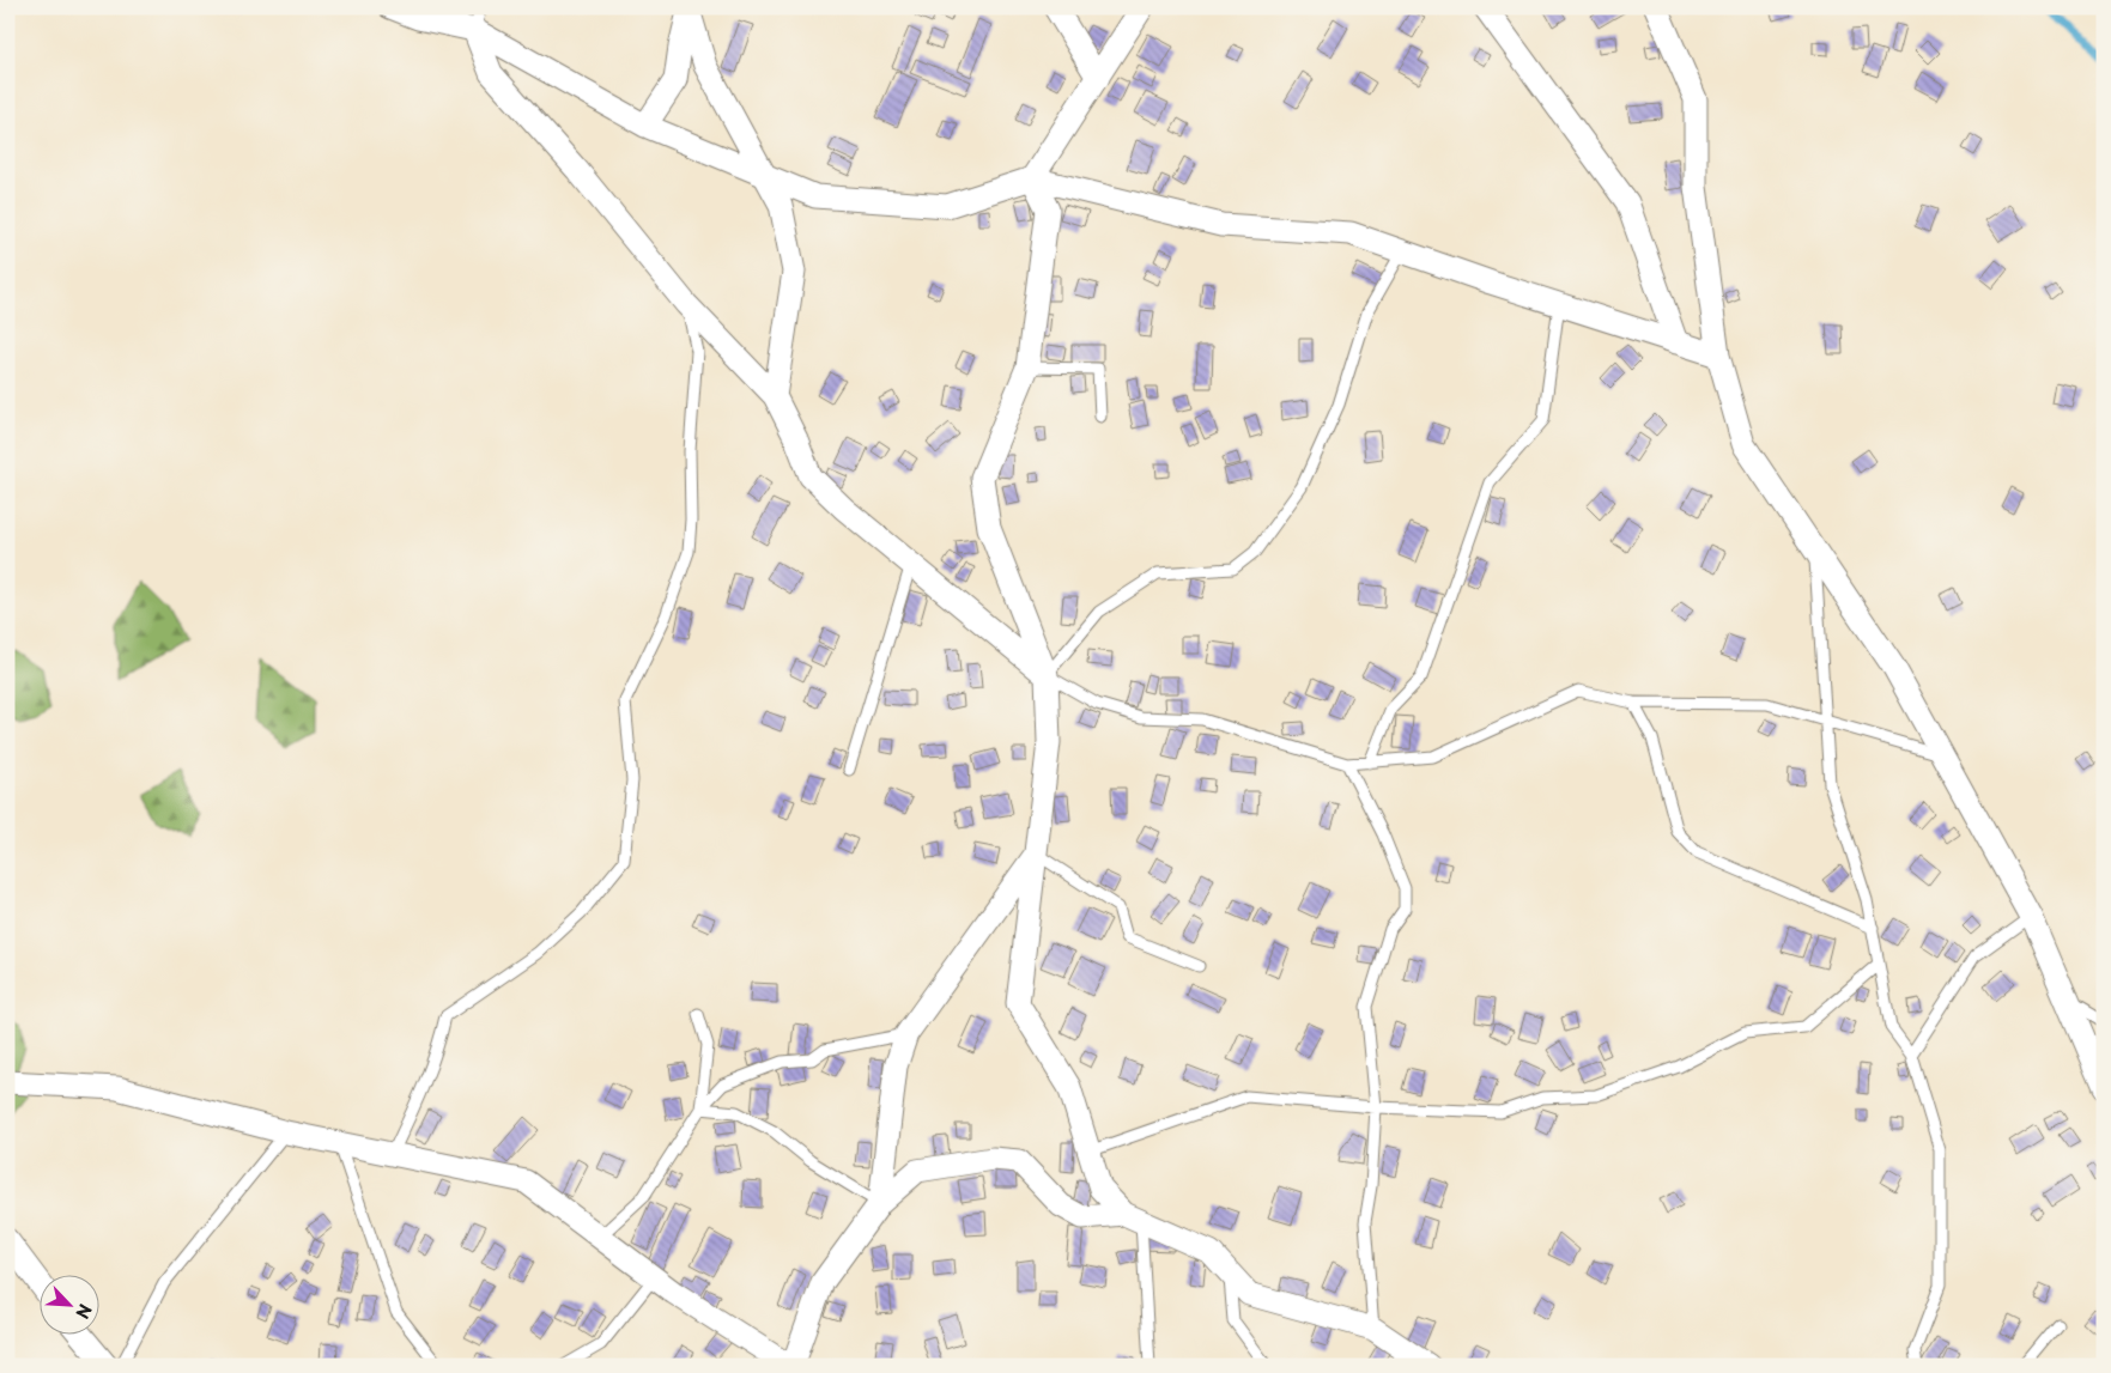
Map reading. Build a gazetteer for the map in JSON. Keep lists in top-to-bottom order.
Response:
{
  "north": "bottom right"
}
